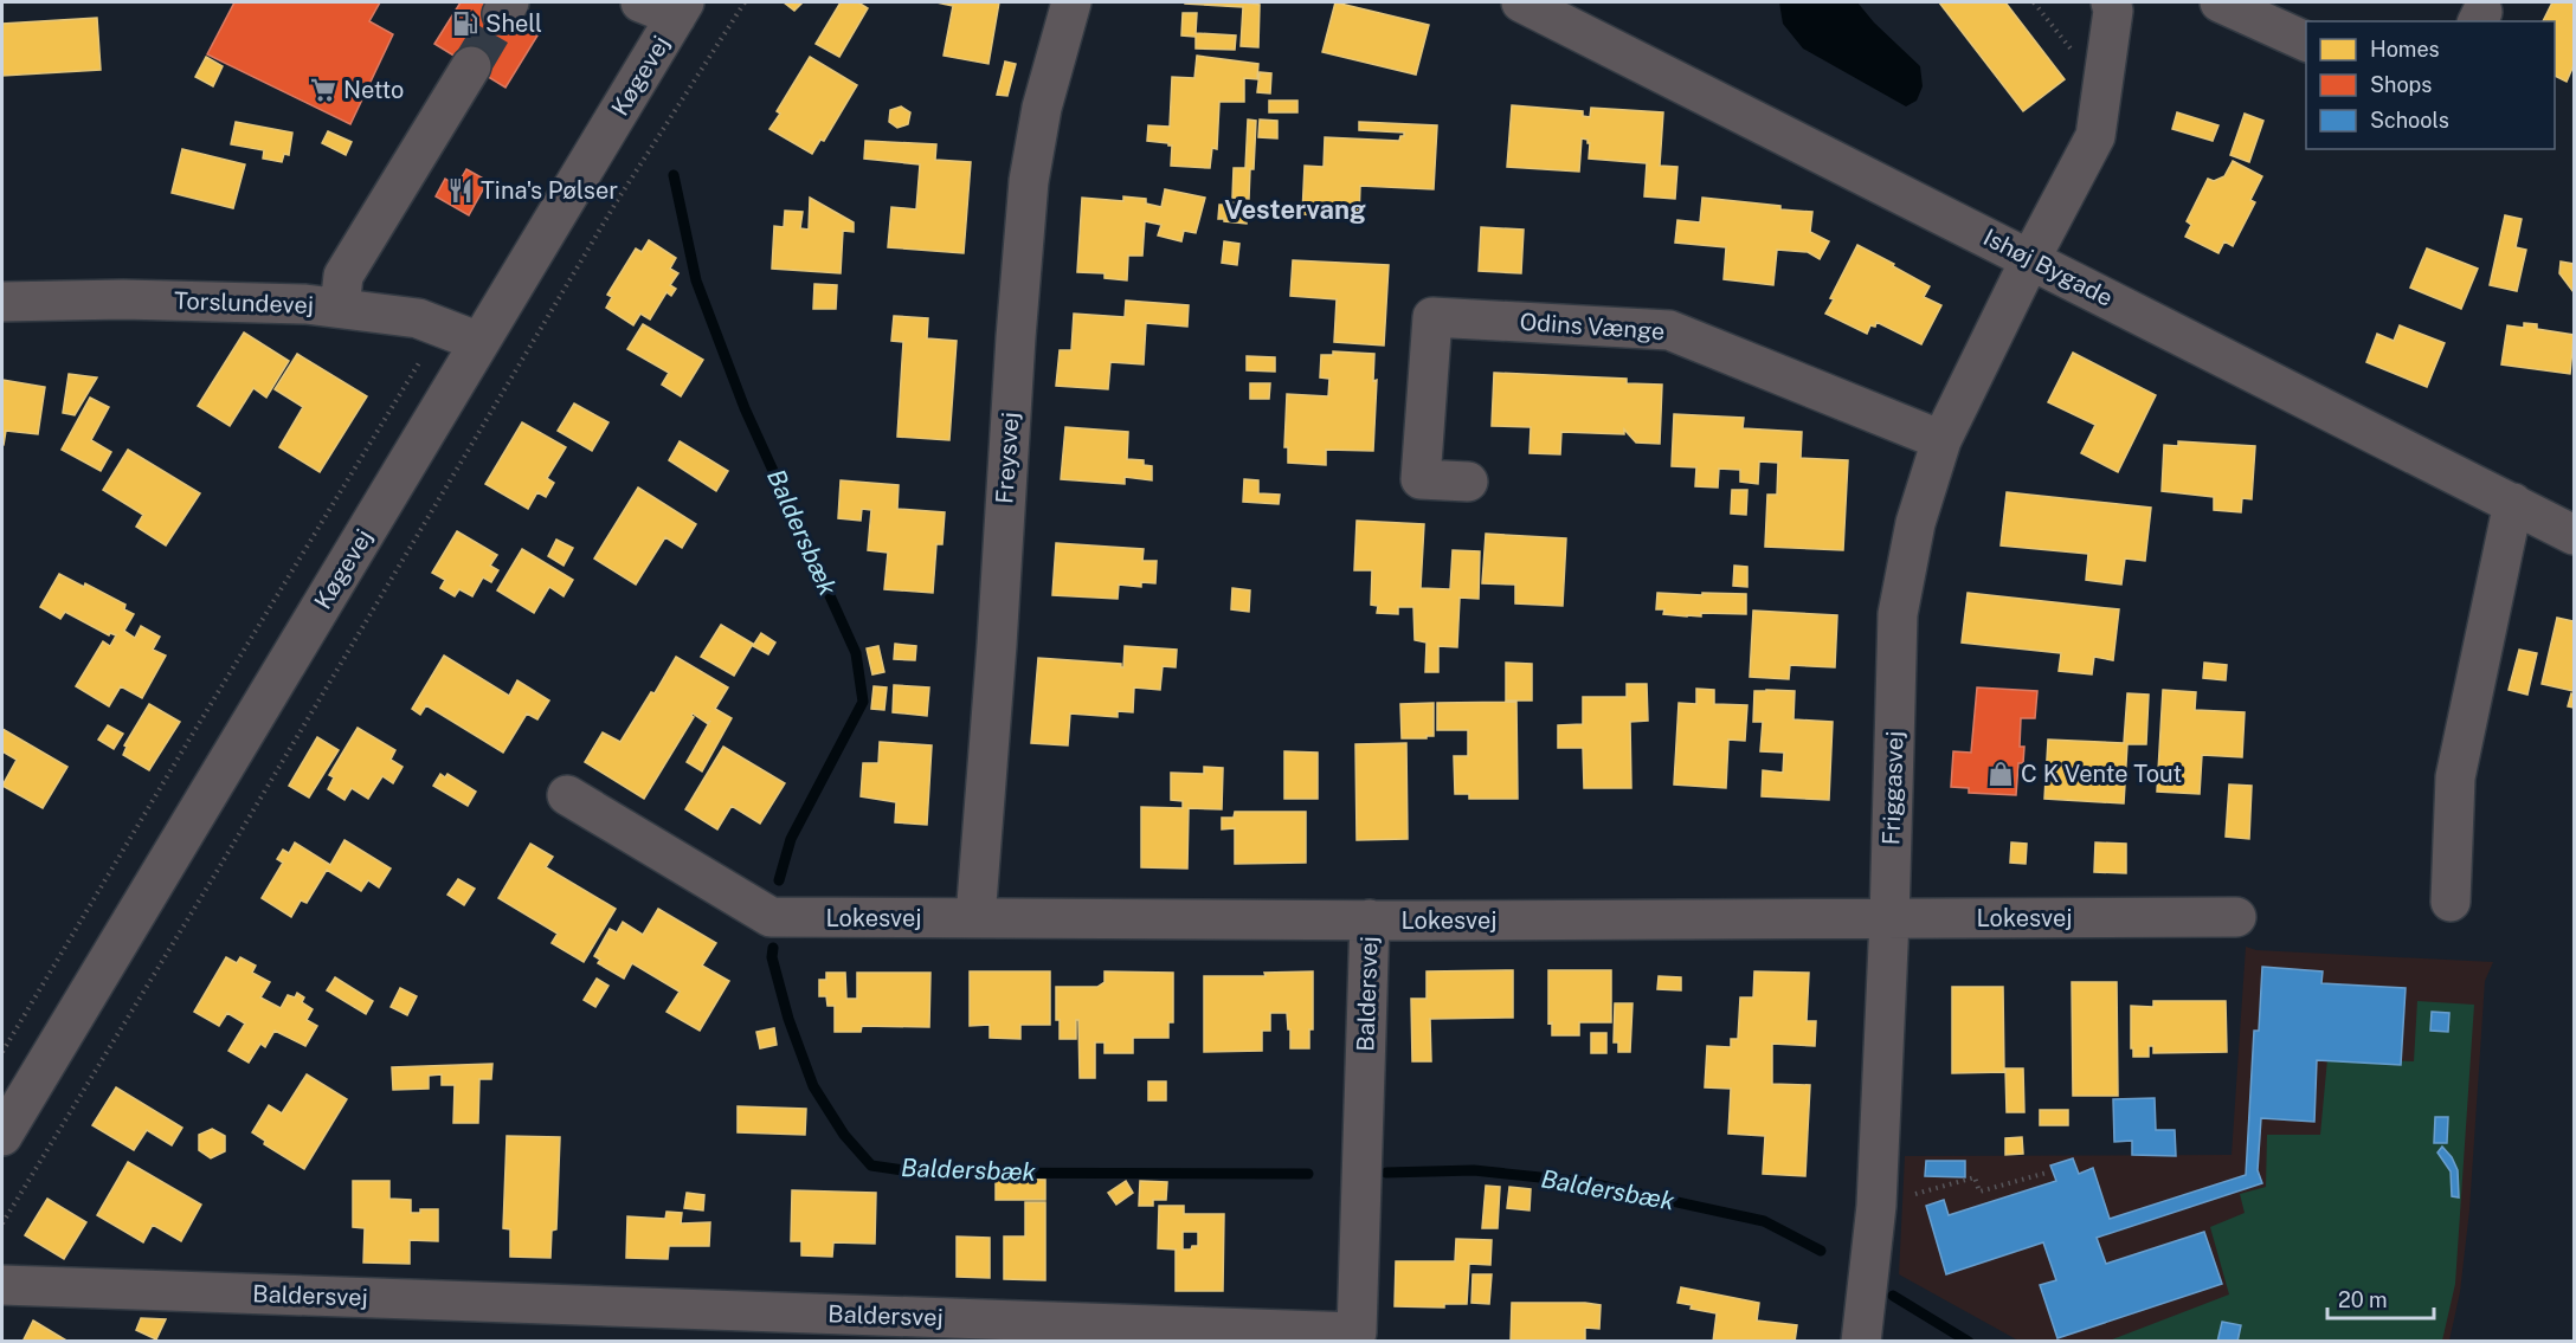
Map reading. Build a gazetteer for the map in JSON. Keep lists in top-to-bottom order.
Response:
{
  "streets": {
    "street": [
      "Køgevej",
      "Ishøj Bygade",
      "Torslundevej",
      "Odins Vænge",
      "Freysvej",
      "Friggasvej",
      "Lokesvej",
      "Baldersvej"
    ]
  },
  "crossings": [
    ["Køgevej", "Torslundevej"],
    ["Ishøj Bygade", "Friggasvej"],
    ["Odins Vænge", "Friggasvej"],
    ["Freysvej", "Lokesvej"],
    ["Friggasvej", "Lokesvej"],
    ["Lokesvej", "Baldersvej"]
  ],
  "districts": ["Vestervang"],
  "water": ["Baldersbæk"],
  "places": {
    "fuel station": ["Shell"],
    "supermarket": ["Netto"],
    "restaurant": ["Tina's Pølser"],
    "shop": ["C K Vente Tout"]
  },
  "legend": ["Homes", "Shops", "Schools"],
  "scale_bar": "20 m"
}
